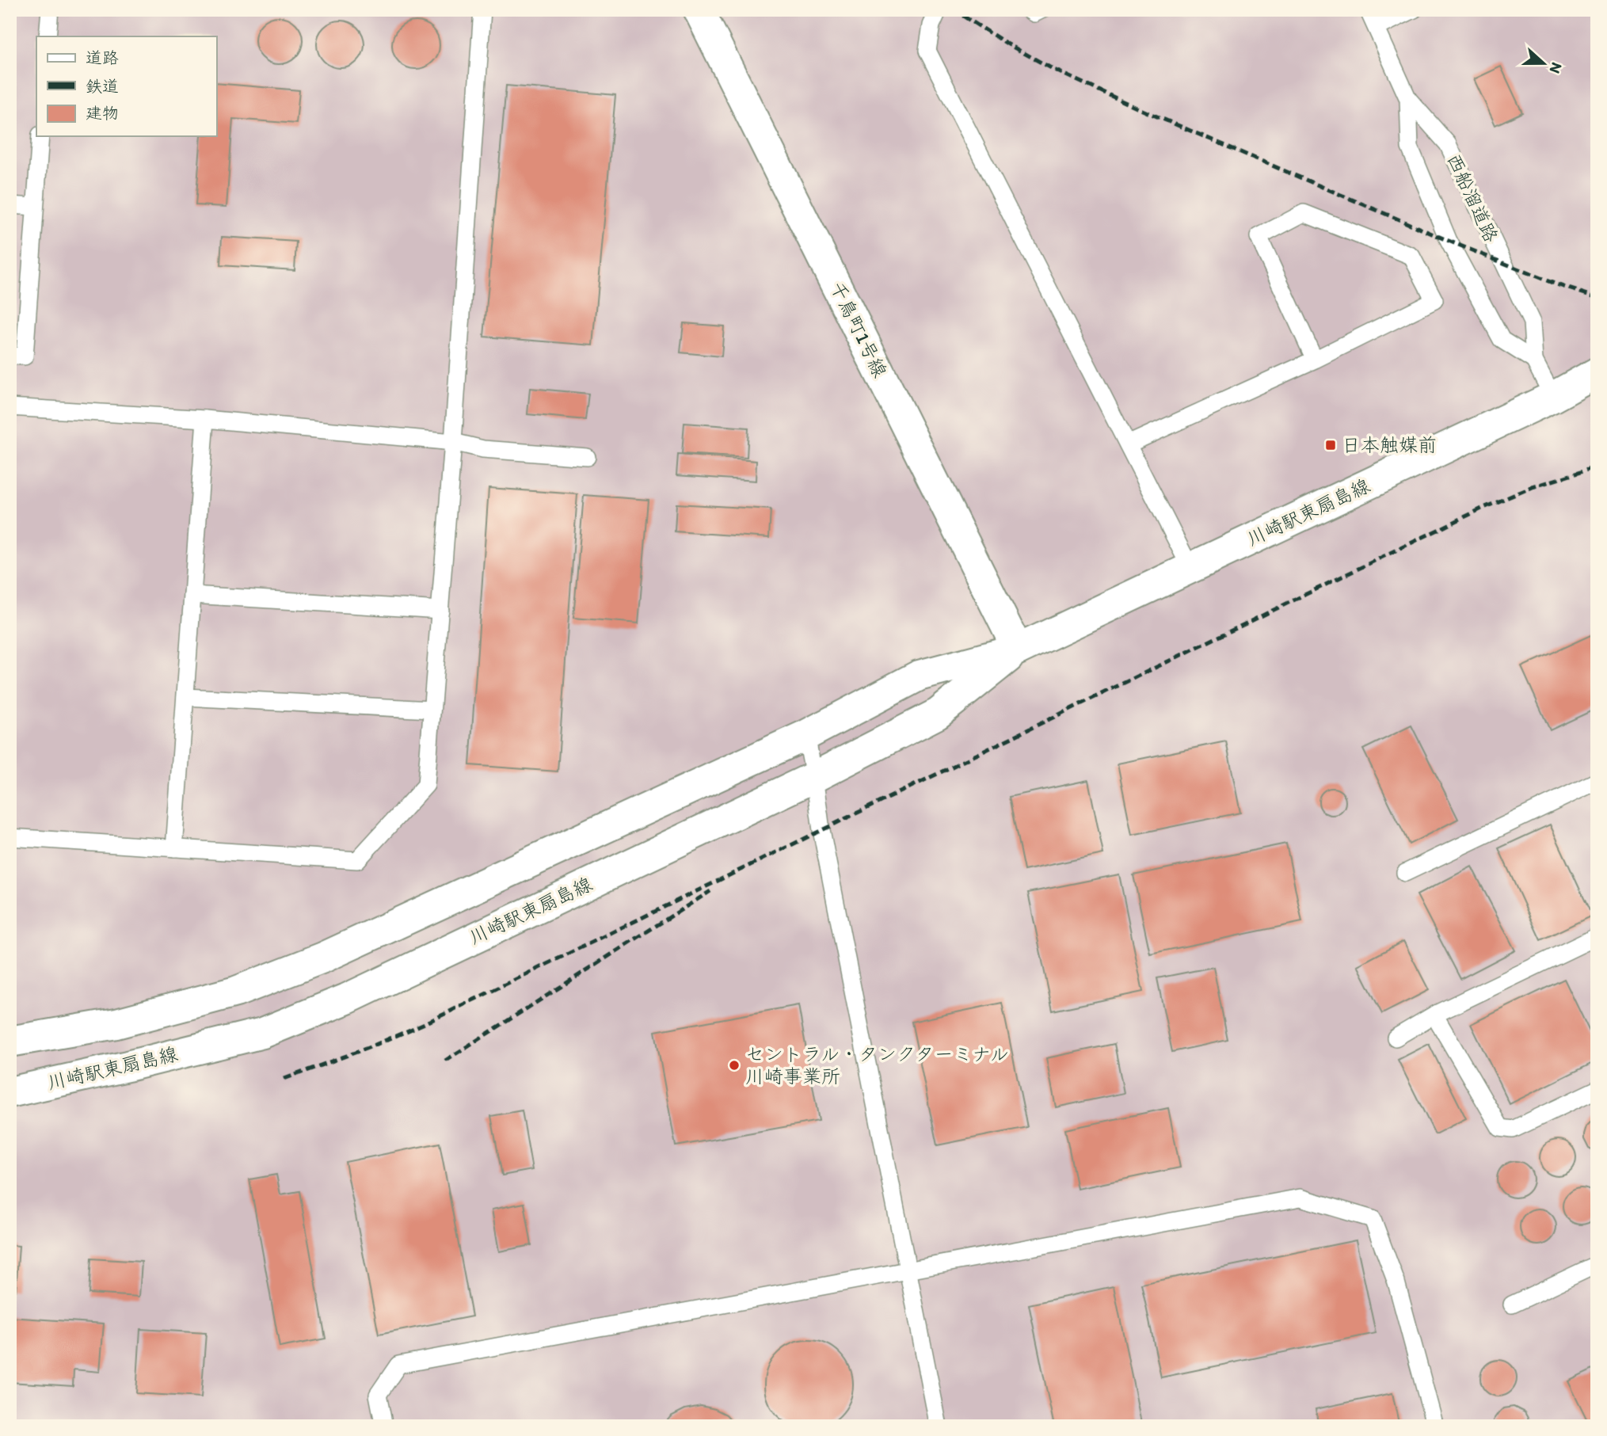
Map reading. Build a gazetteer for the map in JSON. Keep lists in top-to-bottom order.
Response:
{
  "streets": {
    "street": ["千鳥町1号線", "川崎駅東扇島線"],
    "lane": ["西船溜道路"]
  },
  "crossings": [
    ["西船溜道路", "川崎駅東扇島線"],
    ["千鳥町1号線", "川崎駅東扇島線"]
  ],
  "places": {
    "transit": ["日本触媒前"],
    "other": ["セントラル・タンクターミナル 川崎事業所"]
  },
  "legend": ["道路", "鉄道", "建物"],
  "north": "right"
}
